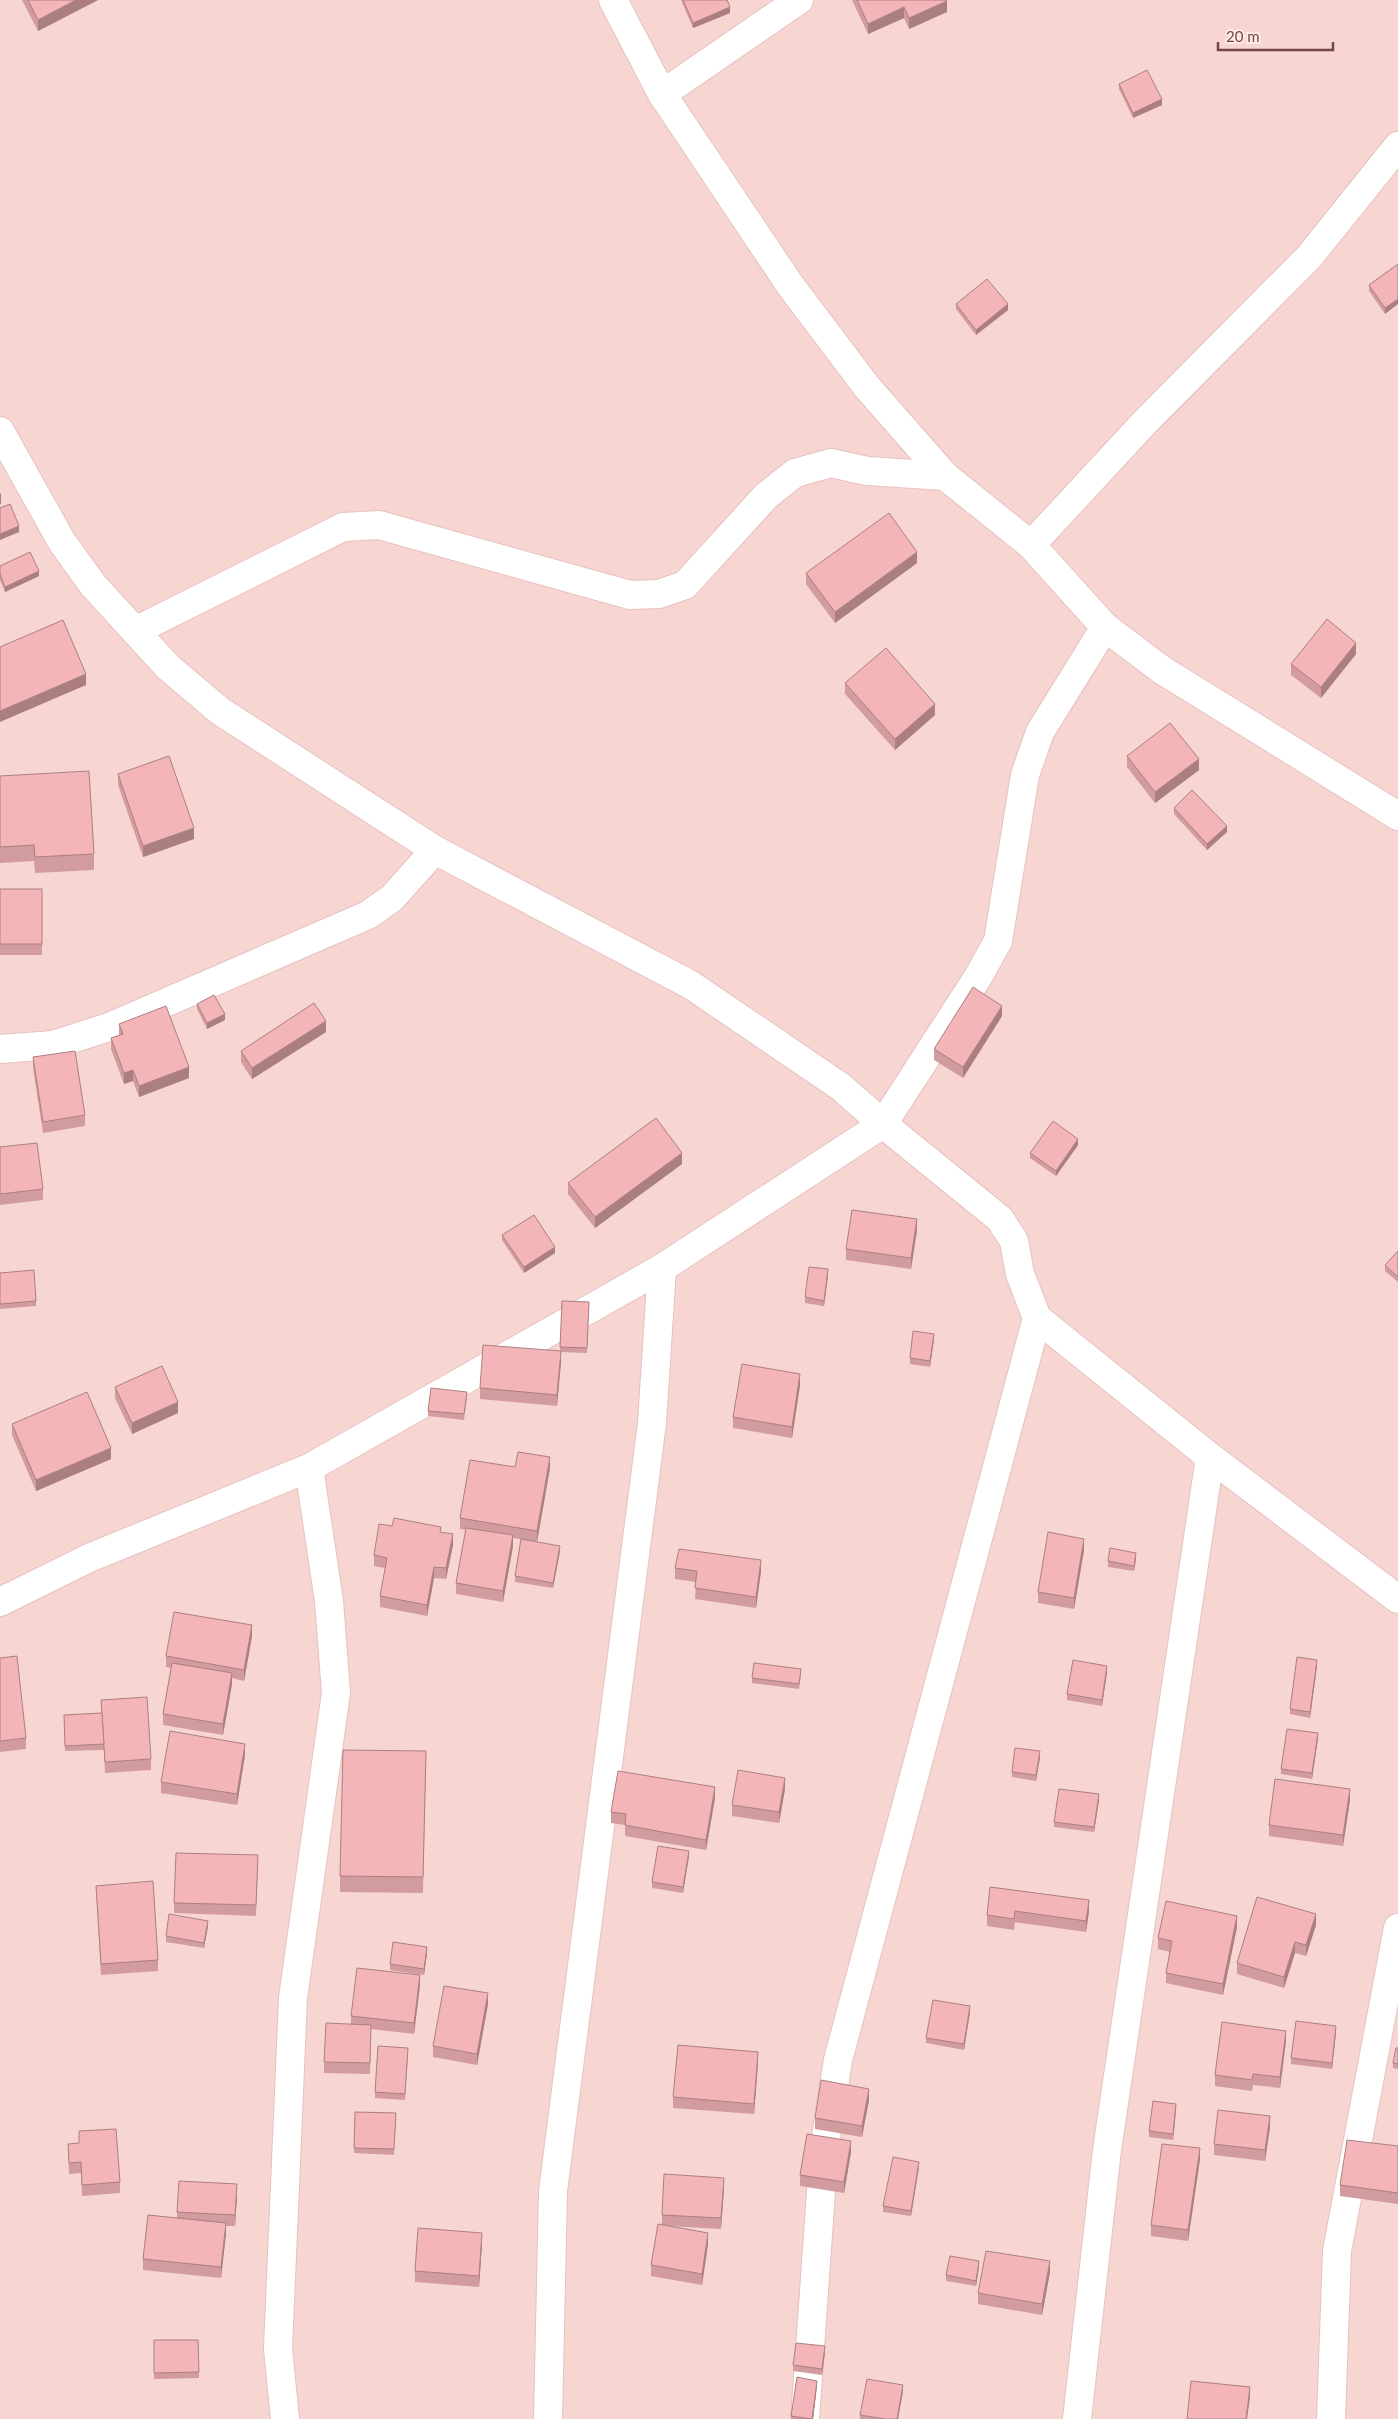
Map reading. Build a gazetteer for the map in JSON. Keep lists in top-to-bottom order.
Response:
{
  "scale_bar": "20 m"
}
